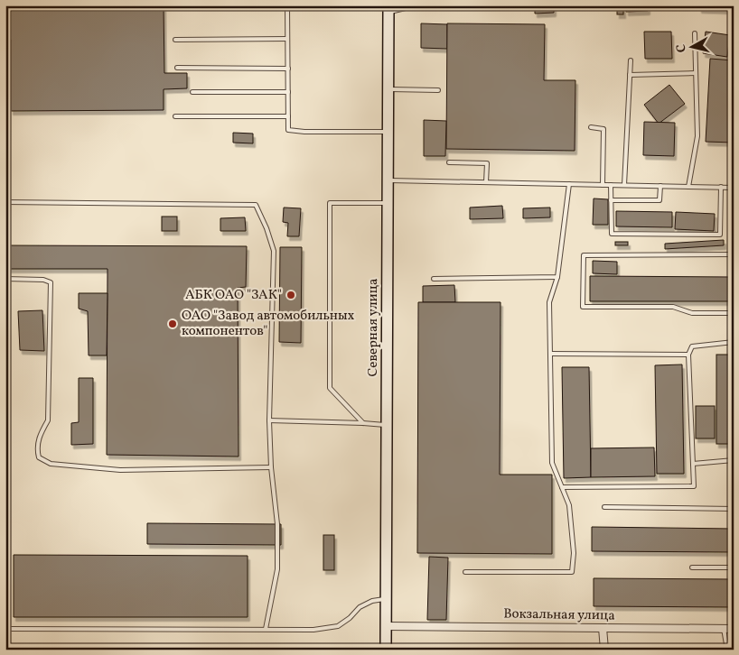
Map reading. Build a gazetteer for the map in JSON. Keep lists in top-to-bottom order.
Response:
{
  "streets": {
    "main road": ["Северная улица"],
    "street": ["Вокзальная улица"]
  },
  "crossings": [
    ["Северная улица", "Вокзальная улица"]
  ],
  "places": ["АБК ОАО \"ЗАК\"", "ОАО \"Завод автомобильных компонентов\""],
  "north": "left"
}
